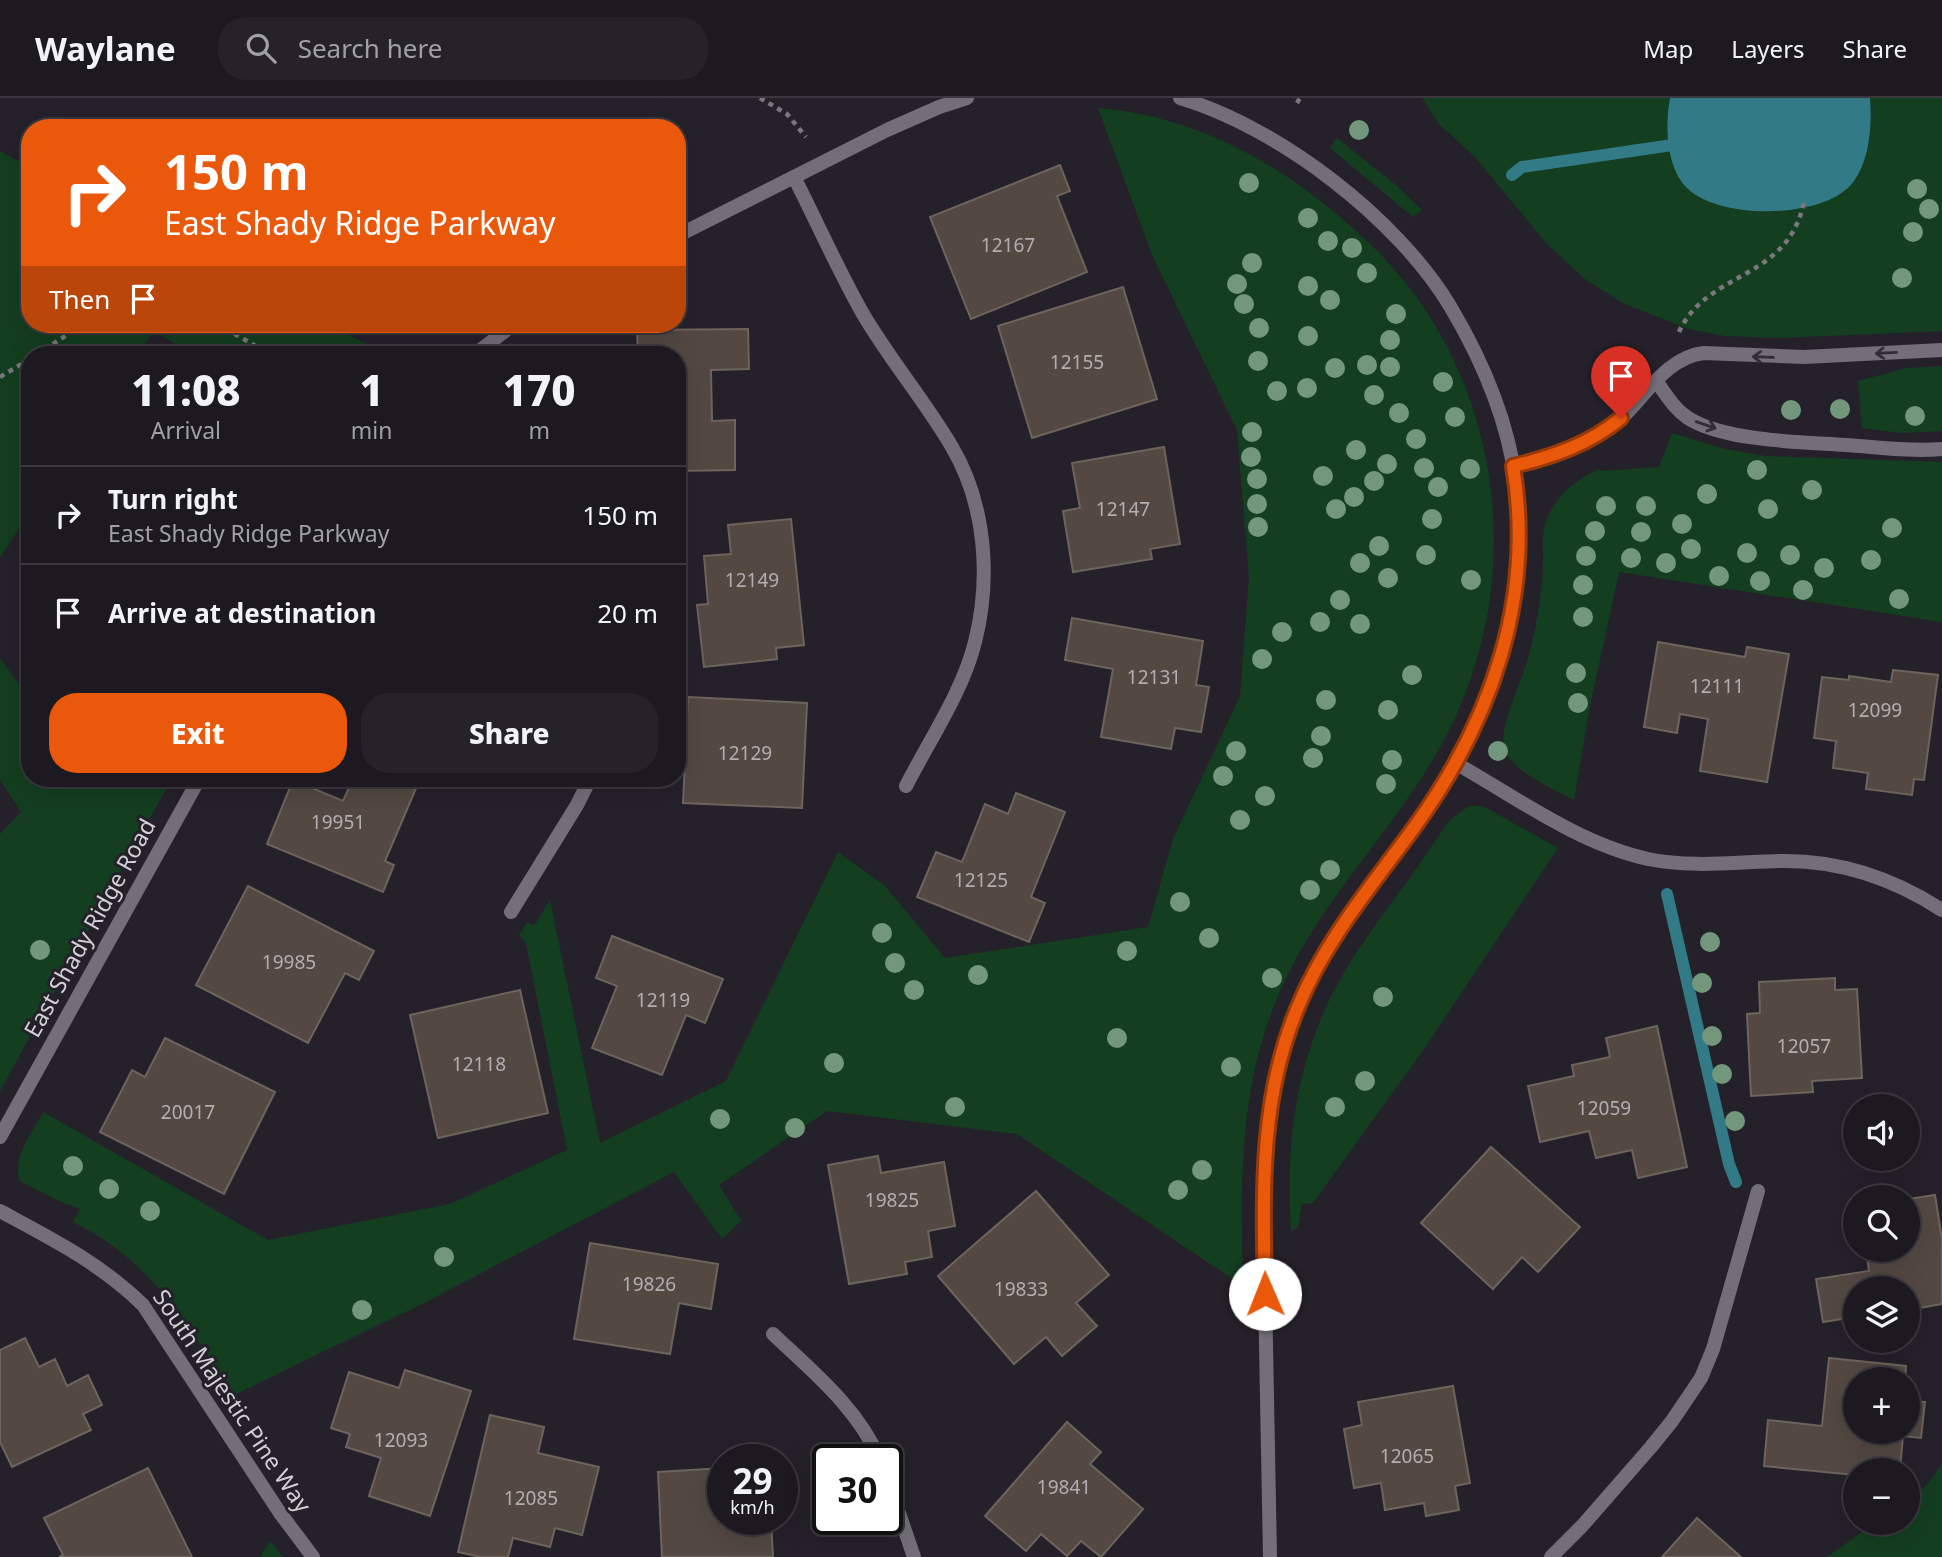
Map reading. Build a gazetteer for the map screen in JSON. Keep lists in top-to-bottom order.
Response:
{
  "streets": {
    "street": ["East Shady Ridge Road", "South Majestic Pine Way"]
  },
  "house_numbers": [
    "12167",
    "12155",
    "12147",
    "12149",
    "12131",
    "12111",
    "12099",
    "12129",
    "19951",
    "12125",
    "19985",
    "12119",
    "12057",
    "12118",
    "12059",
    "20017",
    "19825",
    "19826",
    "19833",
    "12093",
    "12065",
    "19841",
    "12085"
  ],
  "page": {
    "header": "Waylane",
    "search": "Search here",
    "nav": ["Map", "Layers", "Share"],
    "turn": ["150 m", "East Shady Ridge Parkway"],
    "then": "Then",
    "eta": [
      "11:08",
      "Arrival",
      "1",
      "min",
      "170",
      "m"
    ],
    "list": [
      {
        "name": "Turn right",
        "note": "East Shady Ridge Parkway",
        "value": "150 m"
      },
      {
        "name": "Arrive at destination",
        "value": "20 m"
      }
    ],
    "buttons": ["Exit", "Share"],
    "map_buttons": ["+", "−"],
    "speed": "29 km/h",
    "limit": "30"
  }
}
